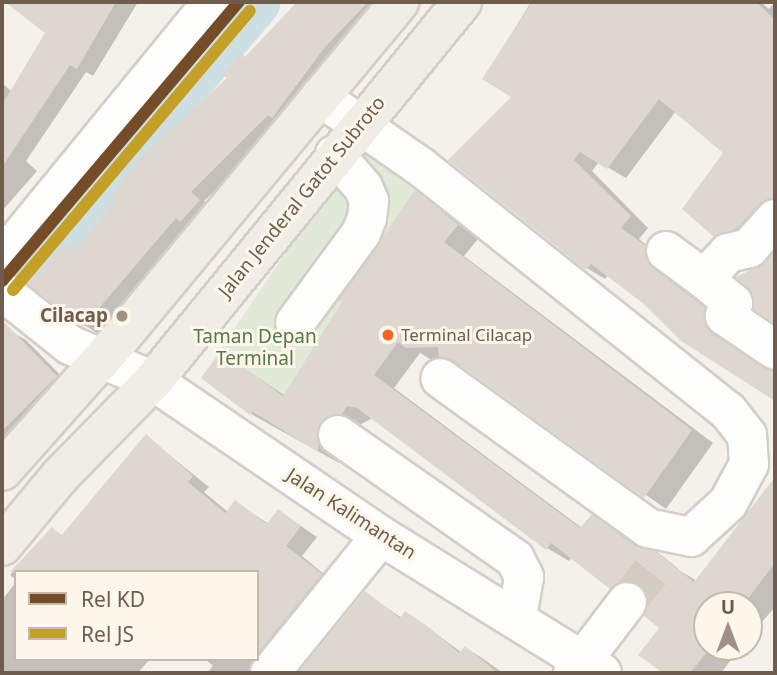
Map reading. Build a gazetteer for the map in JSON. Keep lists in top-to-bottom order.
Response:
{
  "streets": {
    "main road": ["Jalan Jenderal Gatot Subroto"],
    "street": ["Jalan Kalimantan"]
  },
  "crossings": [
    ["Jalan Jenderal Gatot Subroto", "Jalan Kalimantan"]
  ],
  "parks": ["Taman Depan Terminal"],
  "places": ["Cilacap", "Terminal Cilacap"],
  "lines": ["rail line KD", "rail line JS"],
  "legend": ["Rel KD", "Rel JS"],
  "north": "top"
}
